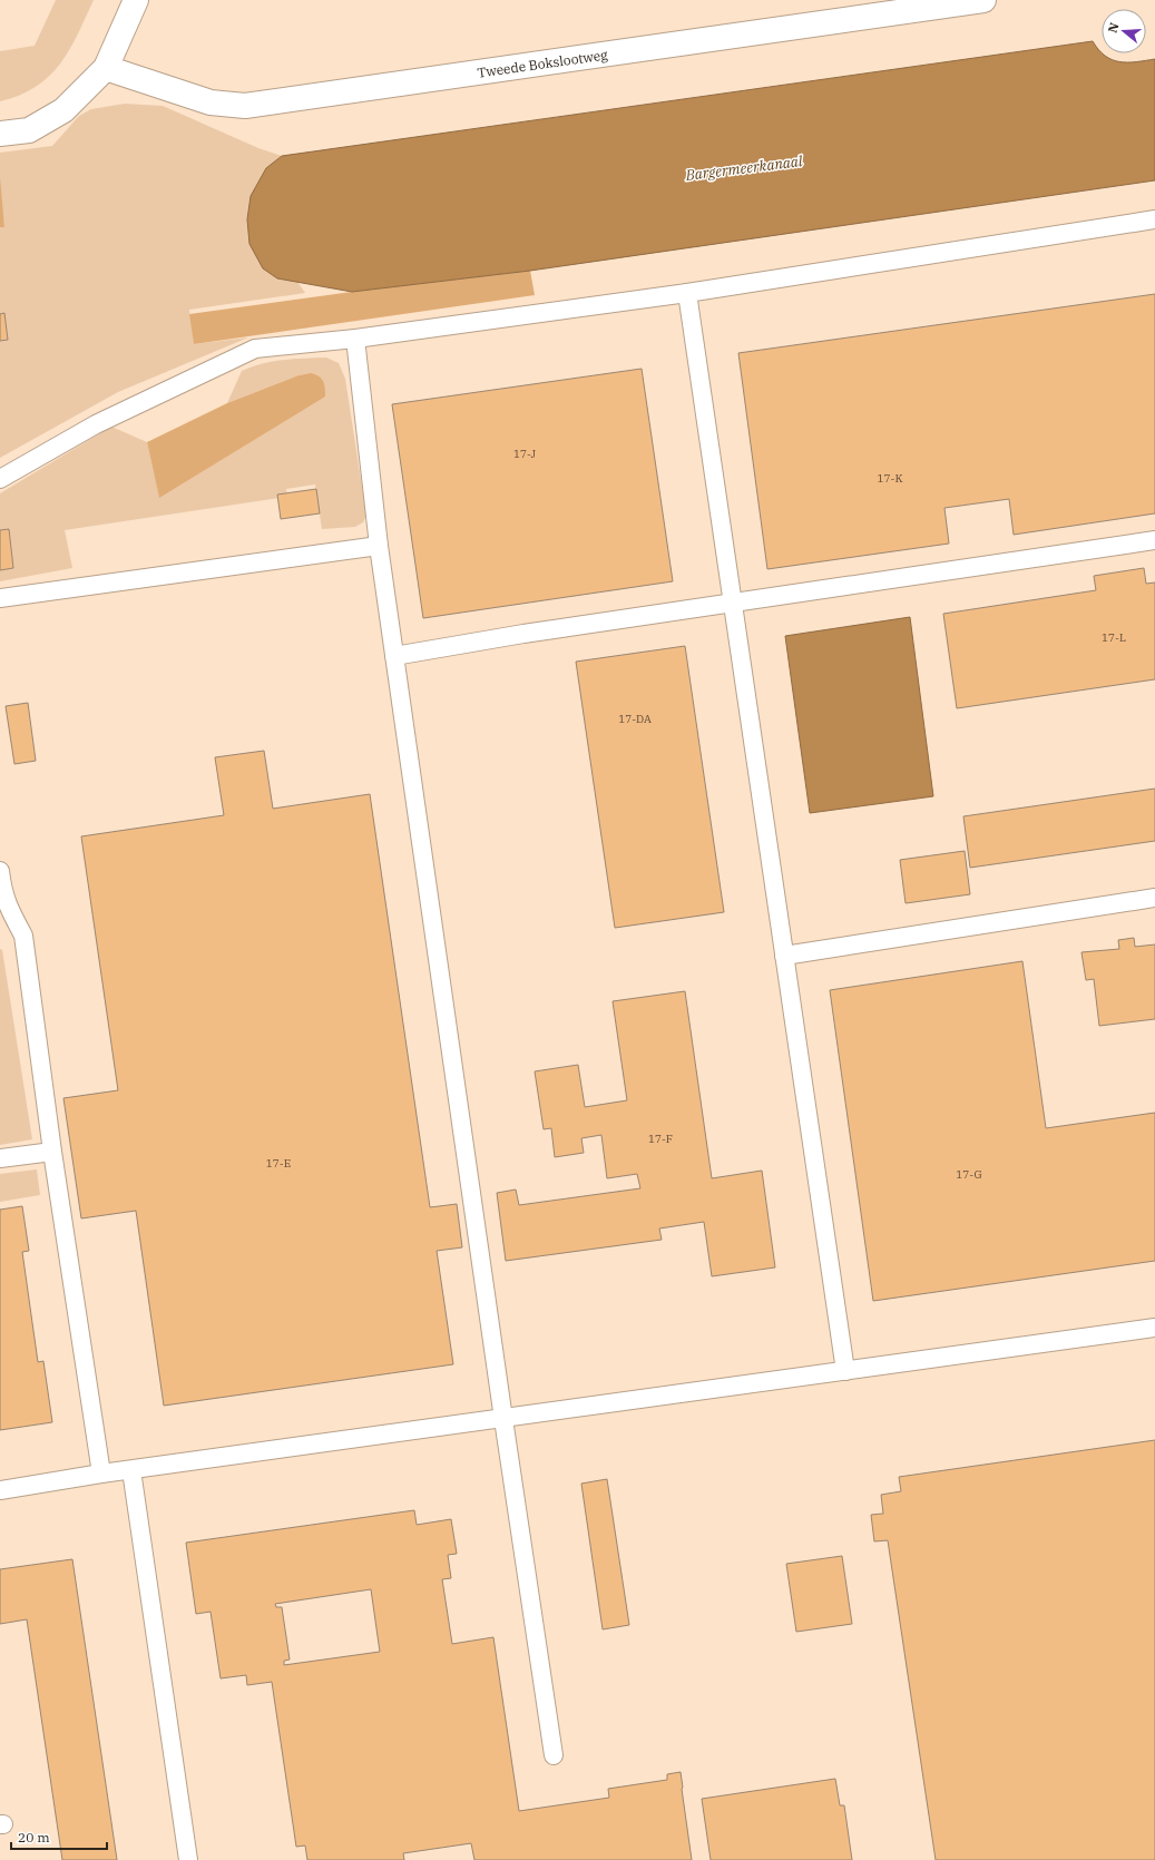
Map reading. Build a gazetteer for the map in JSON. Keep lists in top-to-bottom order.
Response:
{
  "streets": {
    "street": ["Tweede Bokslootweg"]
  },
  "water": ["Bargermeerkanaal"],
  "house_numbers": [
    "17-J",
    "17-K",
    "17-L",
    "17-DA",
    "17-F",
    "17-E",
    "17-G"
  ],
  "scale_bar": "20 m",
  "north": "left"
}
